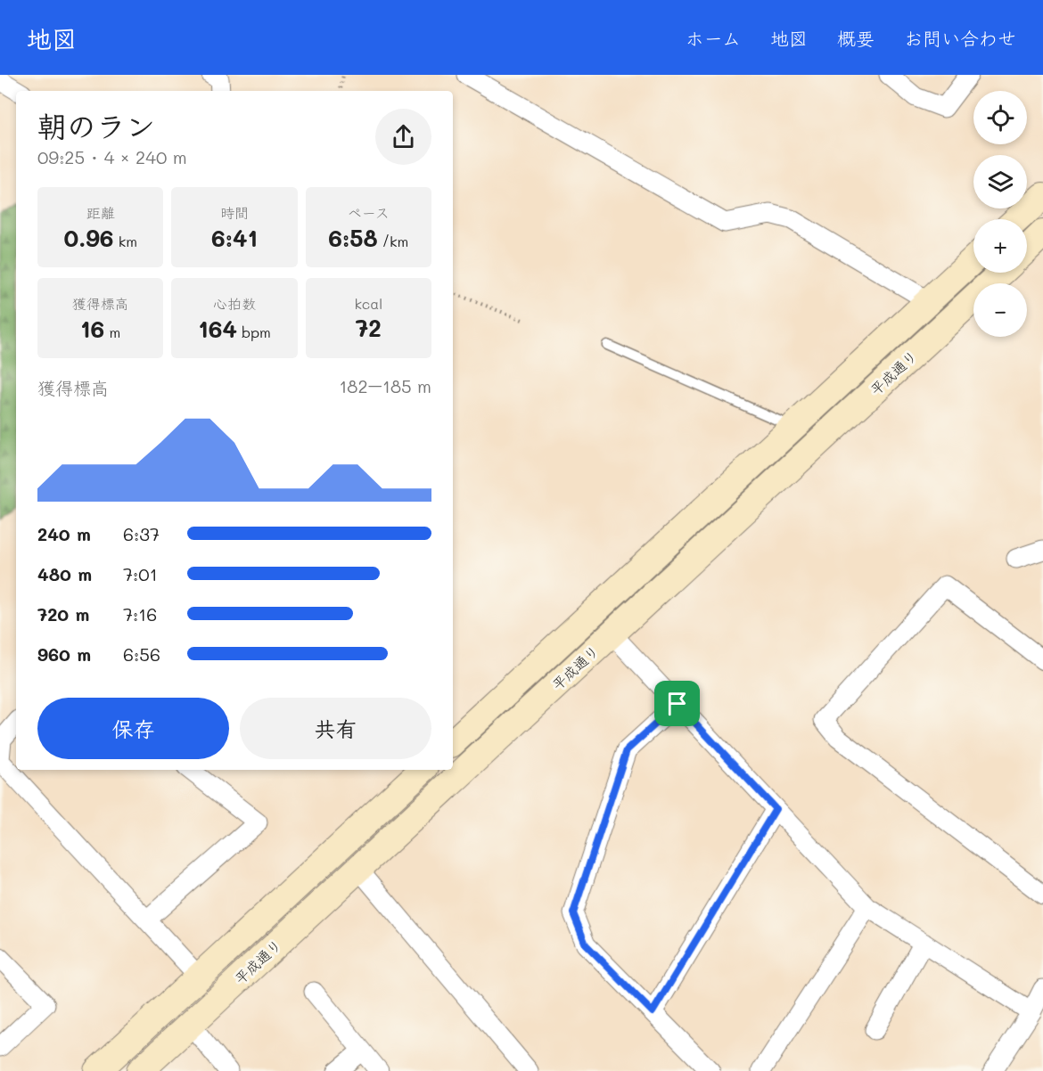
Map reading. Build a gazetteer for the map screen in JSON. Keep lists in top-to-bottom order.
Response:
{
  "streets": {
    "street": ["平成通り"]
  },
  "page": {
    "header": "地図",
    "nav": [
      "ホーム",
      "地図",
      "概要",
      "お問い合わせ"
    ],
    "map_buttons": ["+", "−"],
    "heading": ["朝のラン", "09:25 · 4 × 240 m"],
    "stats": [
      ["距離", "0.96 km"],
      ["時間", "6:41"],
      ["ペース", "6:58 /km"],
      ["獲得標高", "16 m"],
      ["心拍数", "164 bpm"],
      ["kcal", "72"]
    ],
    "chart": ["獲得標高", "182–185 m"],
    "list": [
      {
        "name": "240 m",
        "note": "6:37"
      },
      {
        "name": "480 m",
        "note": "7:01"
      },
      {
        "name": "720 m",
        "note": "7:16"
      },
      {
        "name": "960 m",
        "note": "6:56"
      }
    ],
    "buttons": ["保存", "共有"]
  }
}
